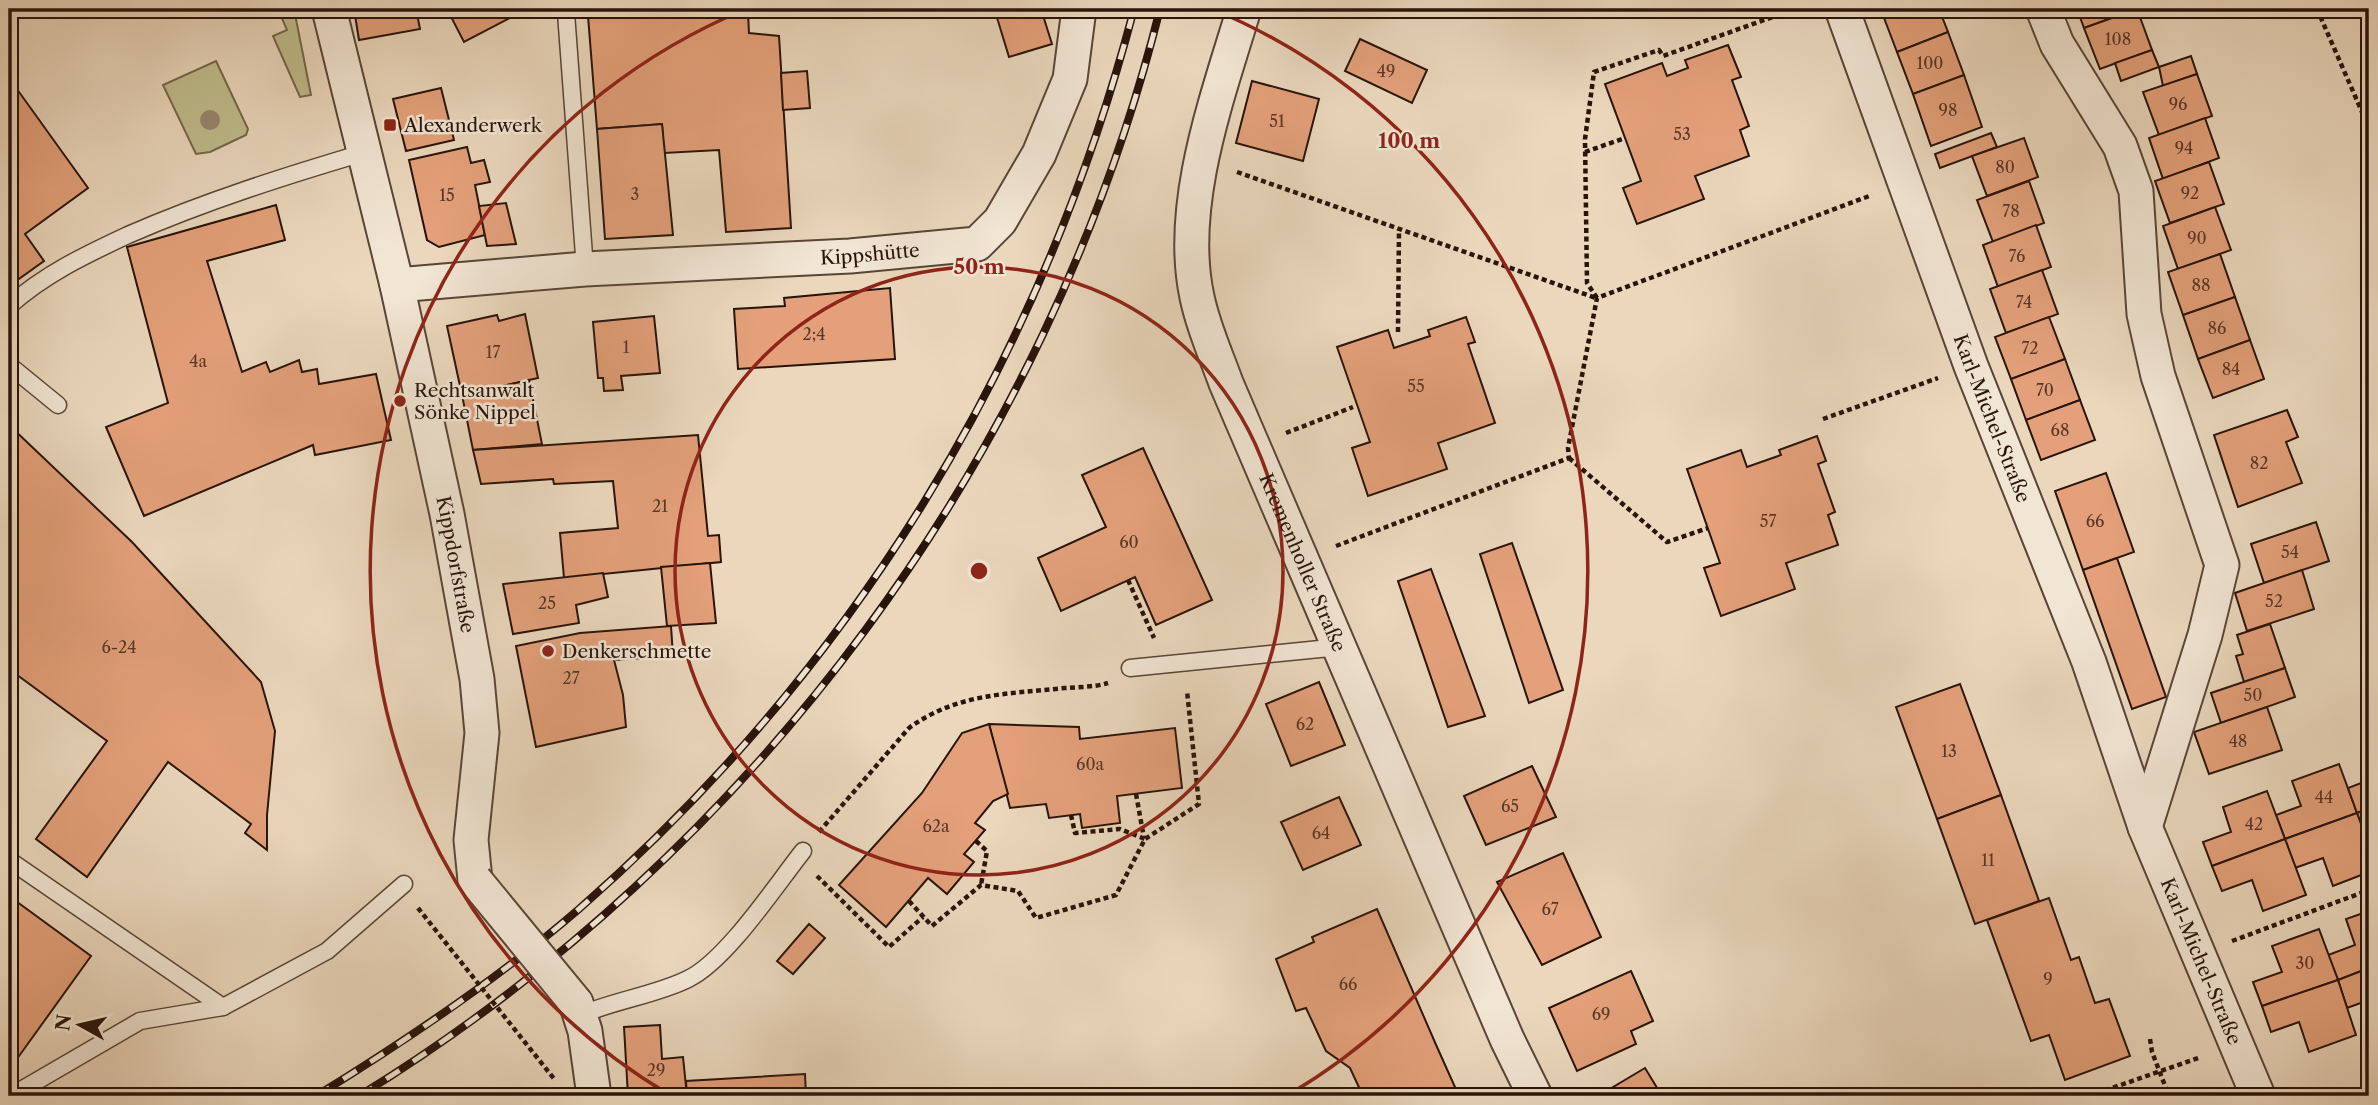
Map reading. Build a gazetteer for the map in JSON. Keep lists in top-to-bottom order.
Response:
{
  "streets": {
    "street": [
      "Kippshütte",
      "Karl-Michel-Straße",
      "Kremenholler Straße",
      "Kippdorfstraße"
    ]
  },
  "crossings": [
    ["Kippshütte", "Kippdorfstraße"]
  ],
  "places": {
    "transit": ["Alexanderwerk"],
    "other": ["Rechtsanwalt Sönke Nippel", "Denkerschmette"]
  },
  "house_numbers": [
    "108",
    "100",
    "49",
    "96",
    "98",
    "51",
    "53",
    "94",
    "80",
    "92",
    "3",
    "15",
    "78",
    "90",
    "76",
    "88",
    "74",
    "86",
    "2;4",
    "1",
    "72",
    "17",
    "4a",
    "84",
    "55",
    "70",
    "68",
    "82",
    "21",
    "57",
    "66",
    "60",
    "54",
    "52",
    "25",
    "6-24",
    "27",
    "50",
    "62",
    "48",
    "13",
    "60a",
    "44",
    "65",
    "42",
    "62a",
    "64",
    "11",
    "67",
    "30",
    "9",
    "66",
    "69",
    "29"
  ],
  "north": "left",
  "rings": ["100 m", "50 m"]
}
